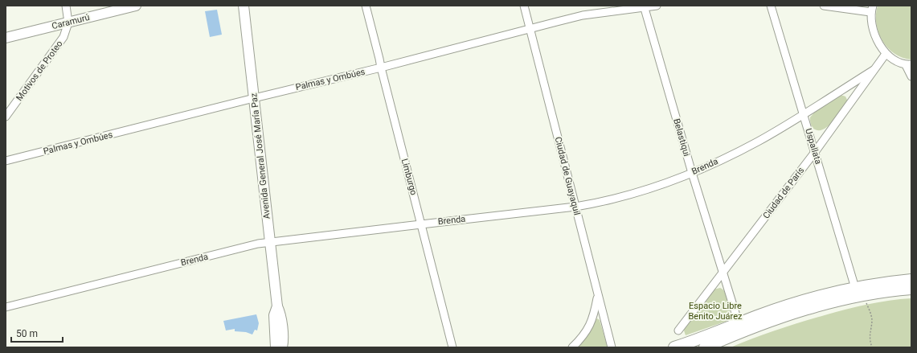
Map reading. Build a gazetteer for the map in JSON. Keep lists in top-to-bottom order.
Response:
{
  "streets": {
    "street": [
      "Caramurú",
      "Motivos de Proteo",
      "Palmas y Ombúes",
      "Belastiqui",
      "Uspallata",
      "Avenida General José María Paz",
      "Brenda",
      "Ciudad de Guayaquil",
      "Limburgo",
      "Ciudad de París"
    ]
  },
  "crossings": [
    ["Caramurú", "Motivos de Proteo"],
    ["Palmas y Ombúes", "Belastiqui"],
    ["Palmas y Ombúes", "Avenida General José María Paz"],
    ["Palmas y Ombúes", "Ciudad de Guayaquil"],
    ["Palmas y Ombúes", "Limburgo"],
    ["Belastiqui", "Brenda"],
    ["Belastiqui", "Ciudad de París"],
    ["Uspallata", "Brenda"],
    ["Uspallata", "Ciudad de París"],
    ["Avenida General José María Paz", "Brenda"],
    ["Brenda", "Ciudad de Guayaquil"],
    ["Brenda", "Limburgo"],
    ["Brenda", "Ciudad de París"]
  ],
  "parks": ["Espacio Libre Benito Juárez"],
  "scale_bar": "50 m"
}
